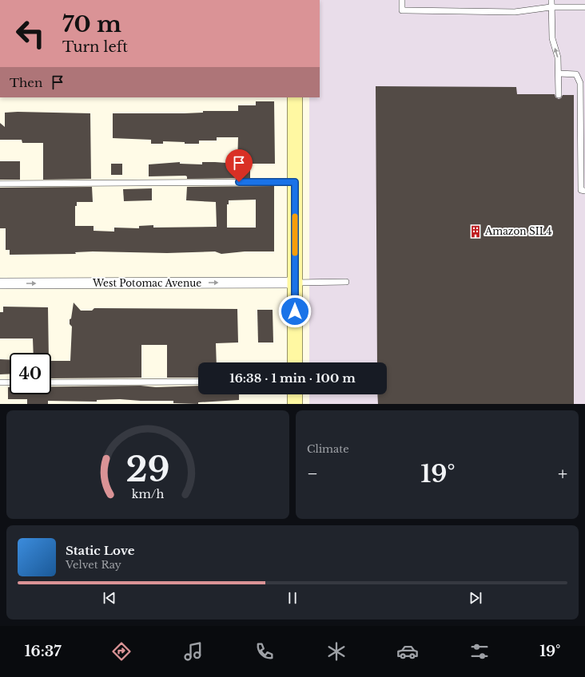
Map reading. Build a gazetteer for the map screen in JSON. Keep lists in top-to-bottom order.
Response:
{
  "streets": {
    "street": ["West Potomac Avenue"]
  },
  "one_way": ["West Potomac Avenue"],
  "places": {
    "building": ["Amazon SIL4"]
  },
  "page": {
    "turn": ["70 m", "Turn left"],
    "then": "Then",
    "limit": "40",
    "trip": "16:38 · 1 min · 100 m",
    "tile": "Climate",
    "heat": ["−", "19°", "+"],
    "song": ["Static Love", "Velvet Ray"],
    "tabs": ["16:37", "19°"],
    "gauge": ["29", "km/h"]
  }
}
